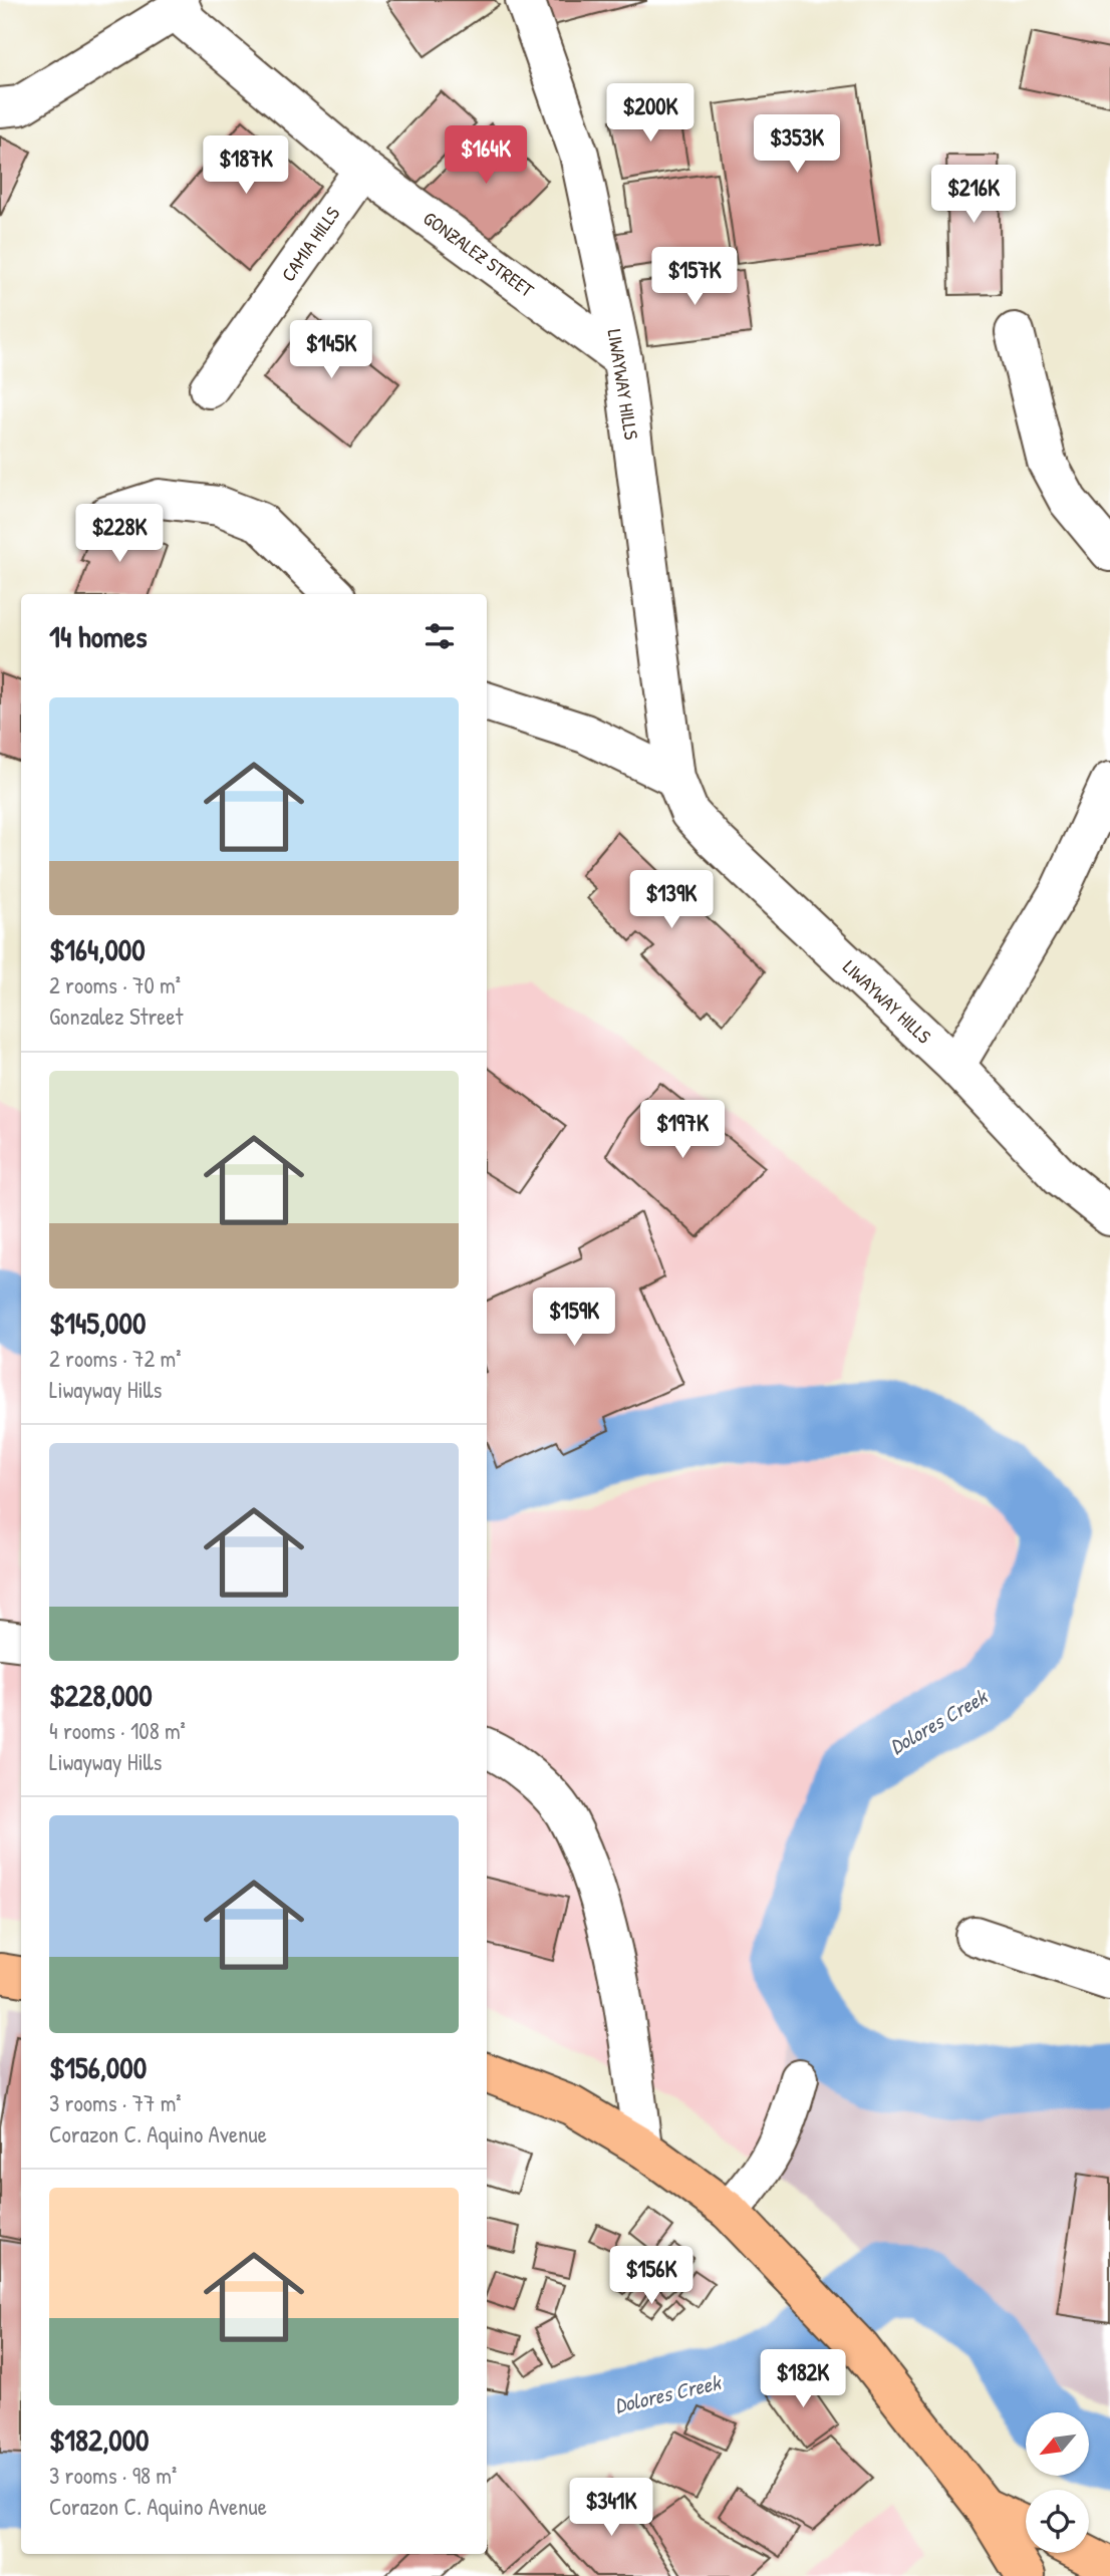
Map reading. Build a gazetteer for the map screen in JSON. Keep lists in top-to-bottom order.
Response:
{
  "streets": {
    "street": ["CAMIA HILLS", "GONZALEZ STREET", "LIWAYWAY HILLS"]
  },
  "crossings": [
    ["CAMIA HILLS", "GONZALEZ STREET"],
    ["GONZALEZ STREET", "LIWAYWAY HILLS"]
  ],
  "water": ["Dolores Creek"],
  "north": "bottom left",
  "page": {
    "price": [
      "$200K",
      "$353K",
      "$164K",
      "$187K",
      "$216K",
      "$157K",
      "$145K",
      "$228K",
      "$139K",
      "$197K",
      "$159K",
      "$156K",
      "$182K",
      "$341K"
    ],
    "heading": "14 homes",
    "list": [
      {
        "name": "$164,000",
        "note": "2 rooms · 70 m² · Gonzalez Street"
      },
      {
        "name": "$145,000",
        "note": "2 rooms · 72 m² · Liwayway Hills"
      },
      {
        "name": "$228,000",
        "note": "4 rooms · 108 m² · Liwayway Hills"
      },
      {
        "name": "$156,000",
        "note": "3 rooms · 77 m² · Corazon C. Aquino Avenue"
      },
      {
        "name": "$182,000",
        "note": "3 rooms · 98 m² · Corazon C. Aquino Avenue"
      }
    ]
  }
}
